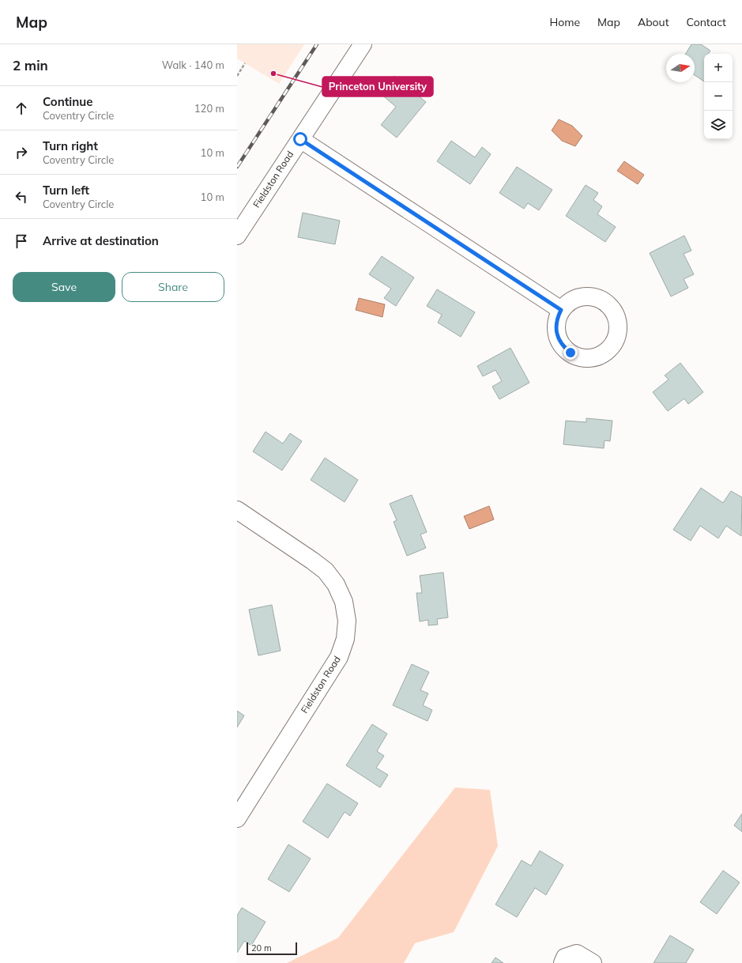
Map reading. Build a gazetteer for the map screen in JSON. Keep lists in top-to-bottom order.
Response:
{
  "streets": {
    "street": ["Fieldston Road"]
  },
  "places": ["Princeton University"],
  "scale_bar": "20 m",
  "north": "right",
  "page": {
    "header": "Map",
    "nav": [
      "Home",
      "Map",
      "About",
      "Contact"
    ],
    "heading": ["2 min", "Walk · 140 m"],
    "map_buttons": ["+", "−"],
    "list": [
      ["Continue", "Coventry Circle", "120 m"],
      ["Turn right", "Coventry Circle", "10 m"],
      ["Turn left", "Coventry Circle", "10 m"],
      "Arrive at destination"
    ],
    "buttons": ["Save", "Share"],
    "scale": "20 m"
  }
}
